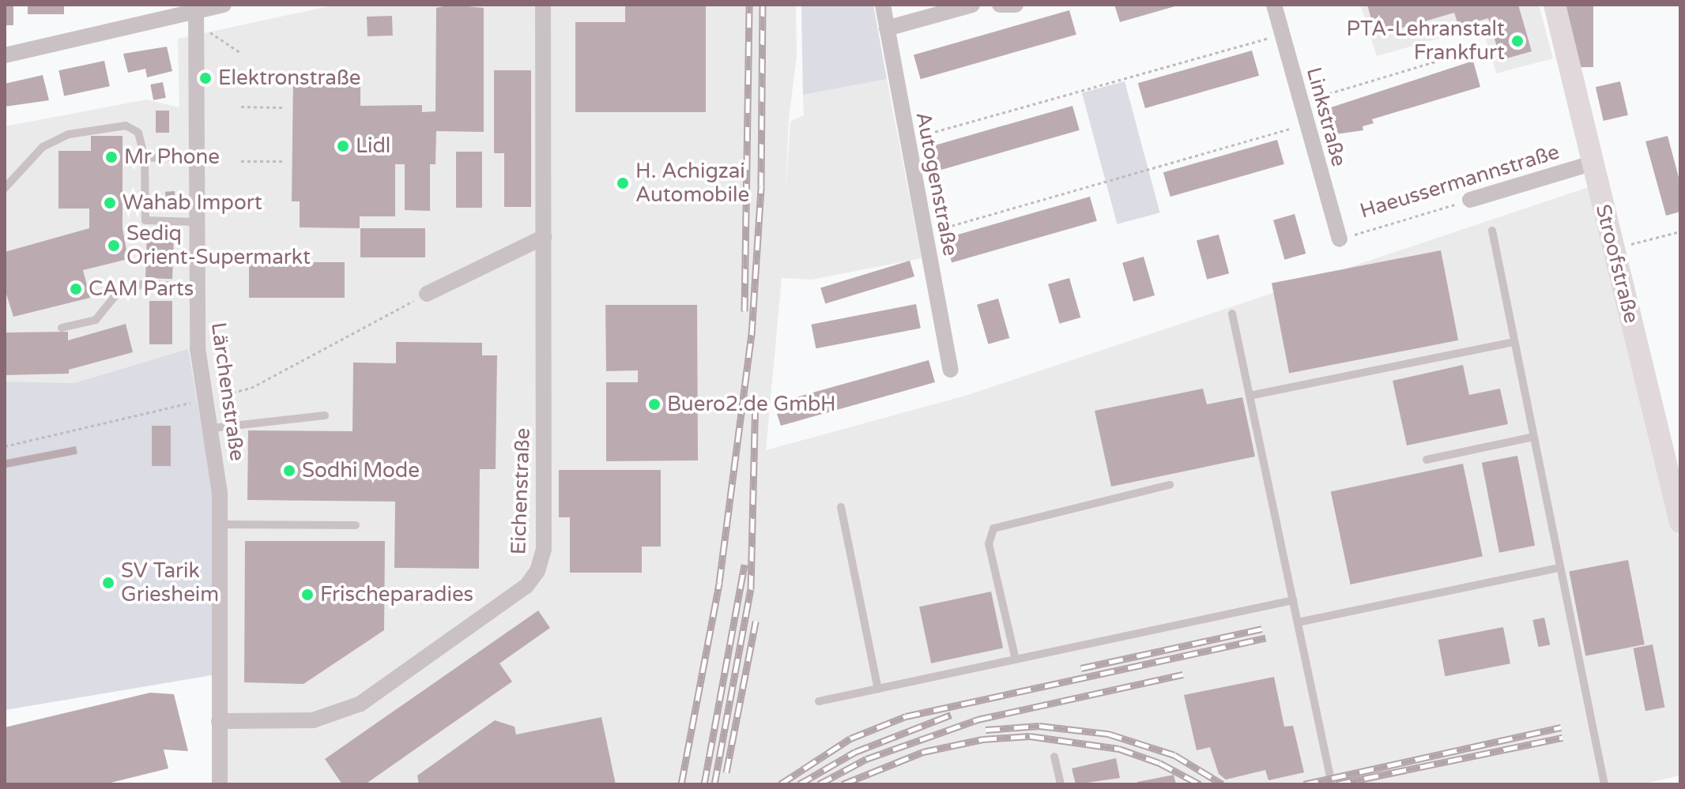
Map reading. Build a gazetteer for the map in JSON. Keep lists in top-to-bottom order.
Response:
{
  "streets": {
    "street": [
      "Linkstraße",
      "Haeussermannstraße",
      "Autogenstraße",
      "Stroofstraße",
      "Lärchenstraße",
      "Eichenstraße"
    ]
  },
  "crossings": [
    ["Linkstraße", "Haeussermannstraße"],
    ["Haeussermannstraße", "Stroofstraße"],
    ["Lärchenstraße", "Eichenstraße"]
  ],
  "places": [
    "PTA-Lehranstalt Frankfurt",
    "Elektronstraße",
    "Lidl",
    "Mr Phone",
    "H. Achigzai Automobile",
    "Wahab Import",
    "Sediq Orient-Supermarkt",
    "CAM Parts",
    "Buero2.de GmbH",
    "Sodhi Mode",
    "SV Tarik Griesheim",
    "Frischeparadies"
  ]
}
